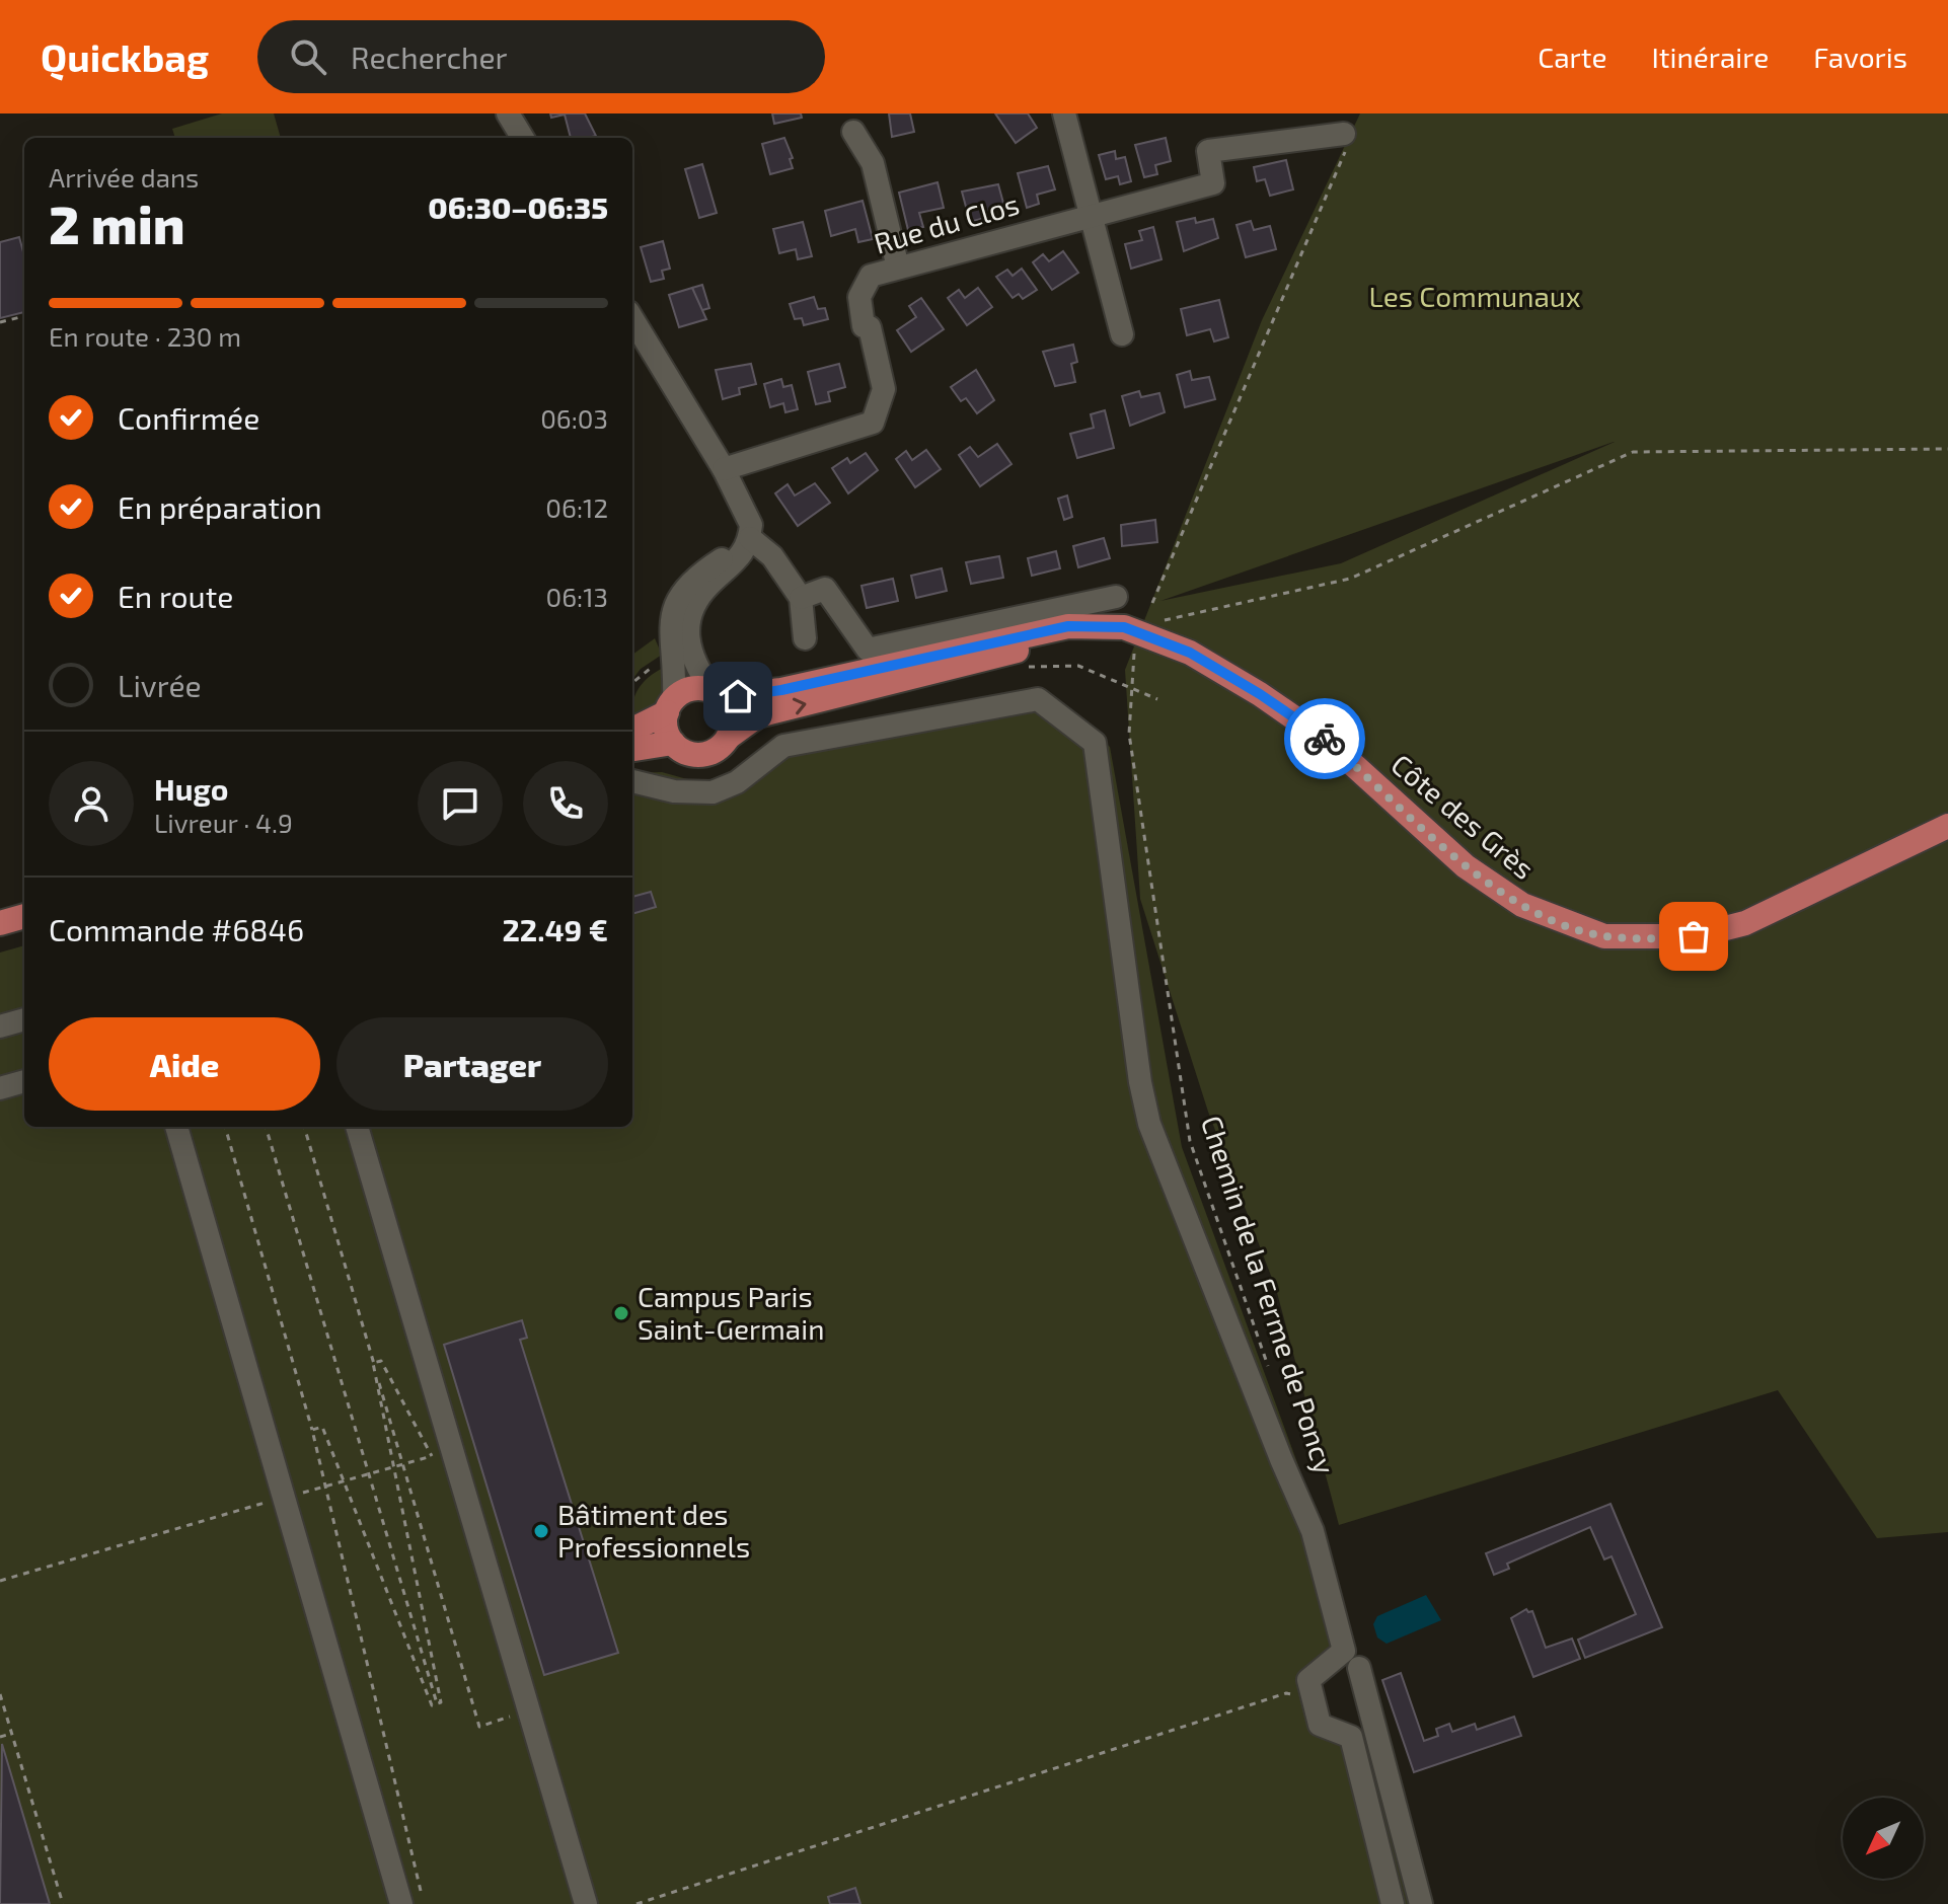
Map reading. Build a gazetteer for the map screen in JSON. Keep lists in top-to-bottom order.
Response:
{
  "streets": {
    "main road": ["Côte des Grès"],
    "street": ["Rue du Clos"],
    "path": ["Chemin de la Ferme de Poncy"]
  },
  "crossings": [
    ["Côte des Grès", "Chemin de la Ferme de Poncy"]
  ],
  "parks": ["Les Communaux"],
  "places": ["Campus Paris Saint-Germain", "Bâtiment des Professionnels"],
  "north": "bottom left",
  "page": {
    "header": "Quickbag",
    "search": "Rechercher",
    "nav": ["Carte", "Itinéraire", "Favoris"],
    "heading": ["2 min", "Arrivée dans", "06:30–06:35"],
    "panel": [
      "Hugo",
      "Livreur · 4.9",
      "Commande #6846",
      "22.49 €"
    ],
    "bar": "En route · 230 m",
    "list": [
      ["Confirmée", "06:03"],
      ["En préparation", "06:12"],
      ["En route", "06:13"],
      "Livrée"
    ],
    "buttons": ["Aide", "Partager"]
  }
}
